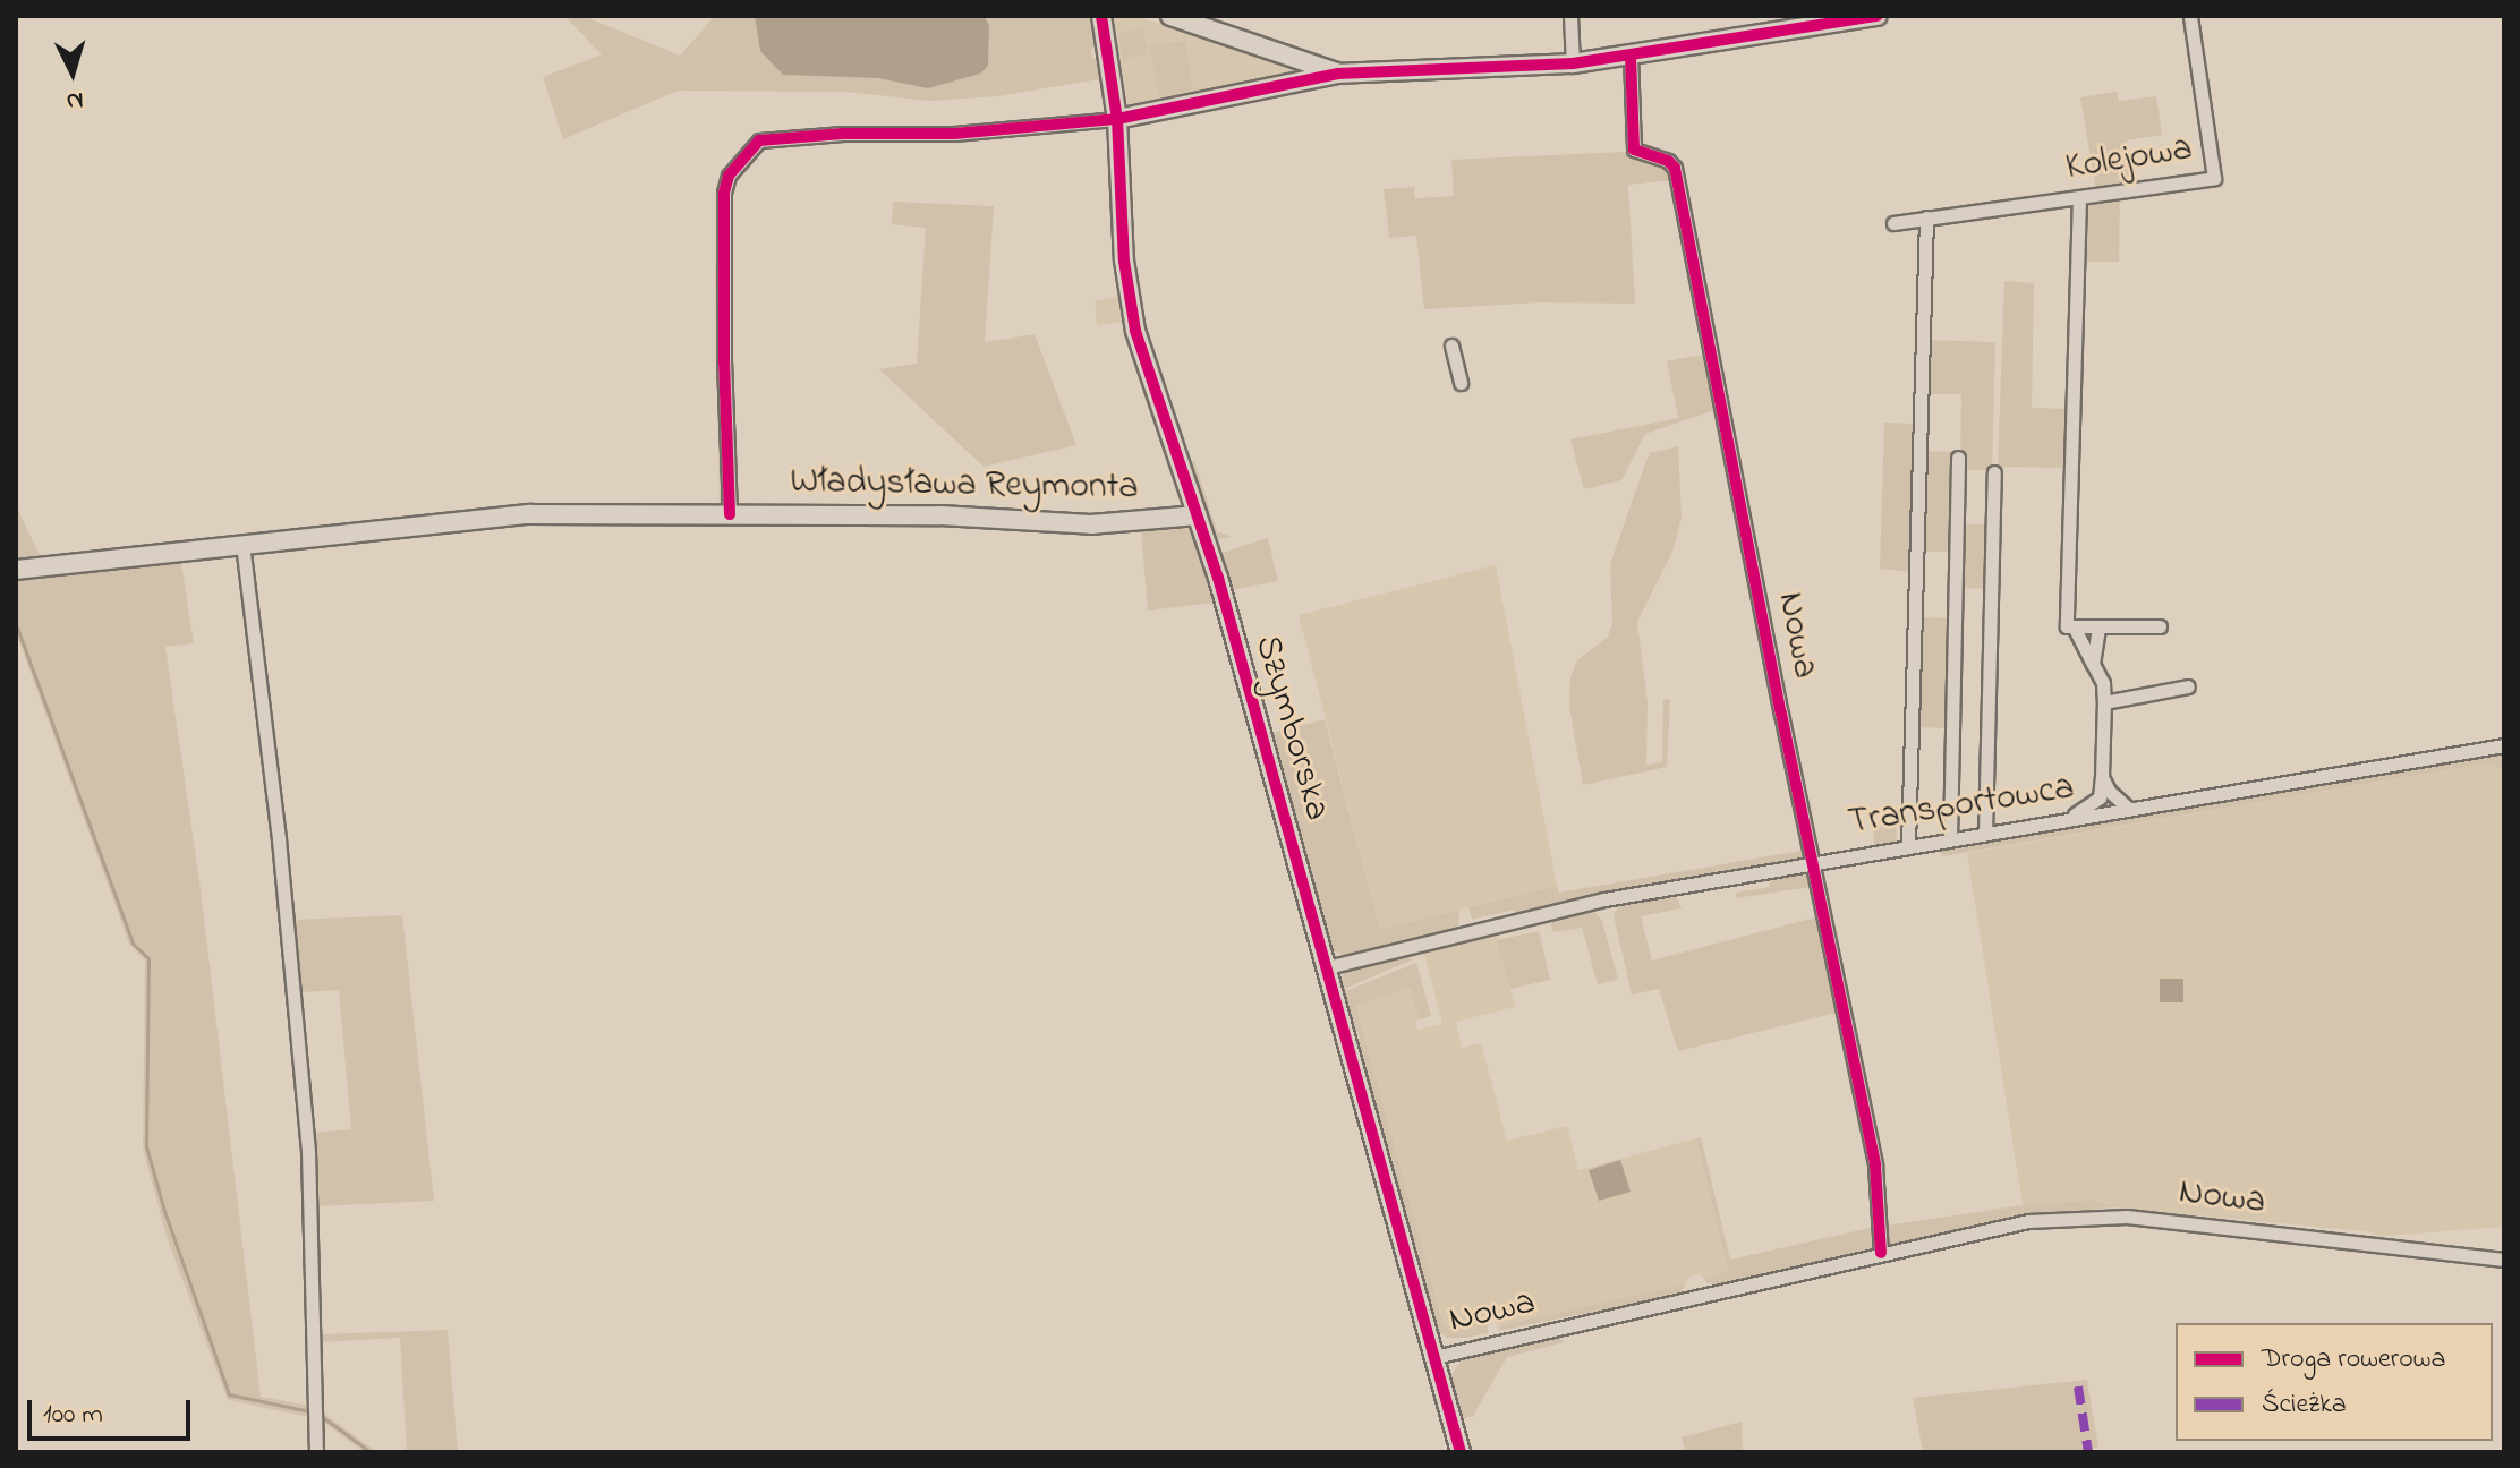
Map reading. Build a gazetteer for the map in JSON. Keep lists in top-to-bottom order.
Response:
{
  "streets": {
    "street": [
      "Kolejowa",
      "Władysława Reymonta",
      "Nowa",
      "Szymborska",
      "Transportowca"
    ]
  },
  "crossings": [
    ["Władysława Reymonta", "Szymborska"],
    ["Nowa", "Szymborska"],
    ["Nowa", "Transportowca"],
    ["Szymborska", "Transportowca"]
  ],
  "legend": ["Droga rowerowa", "Ścieżka"],
  "scale_bar": "100 m",
  "north": "bottom"
}
